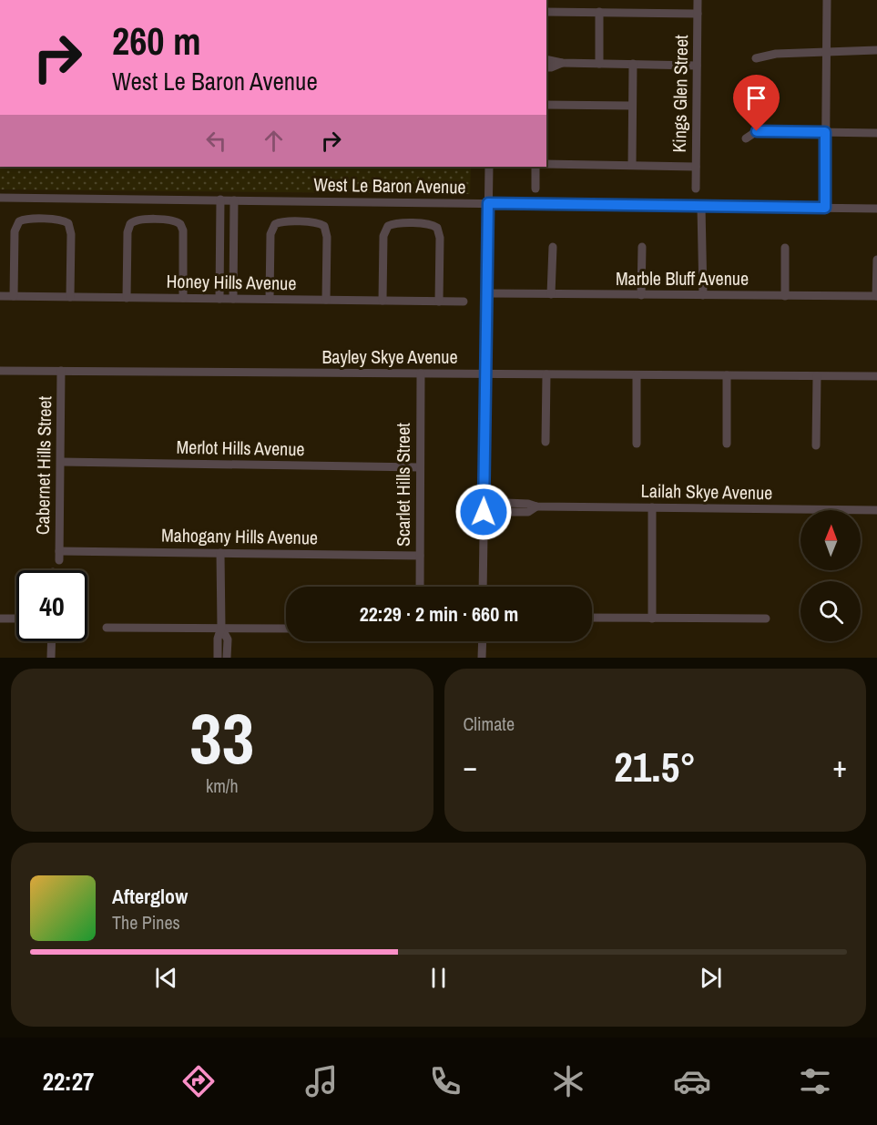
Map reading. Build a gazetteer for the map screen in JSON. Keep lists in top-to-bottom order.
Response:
{
  "streets": {
    "street": [
      "Kings Glen Street",
      "West Le Baron Avenue",
      "Marble Bluff Avenue",
      "Honey Hills Avenue",
      "Bayley Skye Avenue",
      "Merlot Hills Avenue",
      "Cabernet Hills Street",
      "Scarlet Hills Street",
      "Lailah Skye Avenue",
      "Mahogany Hills Avenue"
    ]
  },
  "crossings": [
    ["Bayley Skye Avenue", "Cabernet Hills Street"],
    ["Bayley Skye Avenue", "Scarlet Hills Street"],
    ["Merlot Hills Avenue", "Cabernet Hills Street"],
    ["Merlot Hills Avenue", "Scarlet Hills Street"],
    ["Cabernet Hills Street", "Mahogany Hills Avenue"],
    ["Scarlet Hills Street", "Mahogany Hills Avenue"]
  ],
  "north": "top",
  "page": {
    "turn": ["260 m", "West Le Baron Avenue"],
    "limit": "40",
    "trip": "22:29 · 2 min · 660 m",
    "tile": [
      ["33", "km/h"],
      "Climate"
    ],
    "heat": ["−", "21.5°", "+"],
    "song": ["Afterglow", "The Pines"],
    "tabs": "22:27"
  }
}
